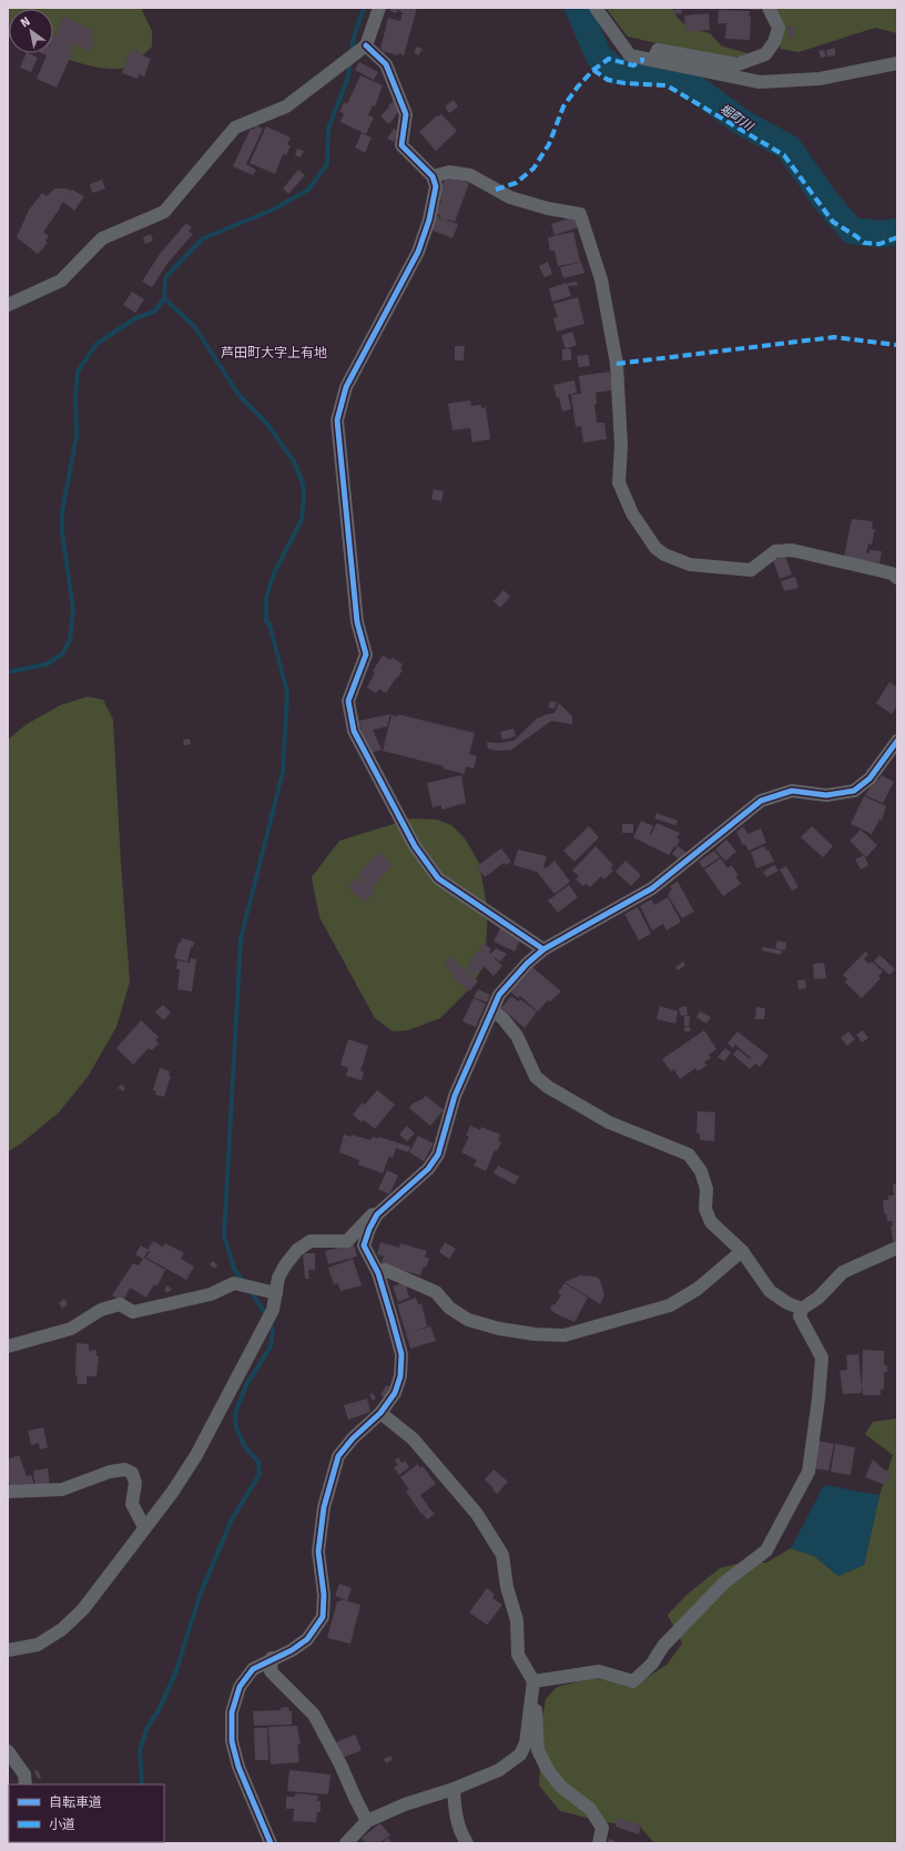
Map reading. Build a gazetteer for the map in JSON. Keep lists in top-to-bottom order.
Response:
{
  "districts": ["芦田町大字上有地"],
  "water": ["堀町川"],
  "legend": ["自転車道", "小道"],
  "north": "top left"
}
